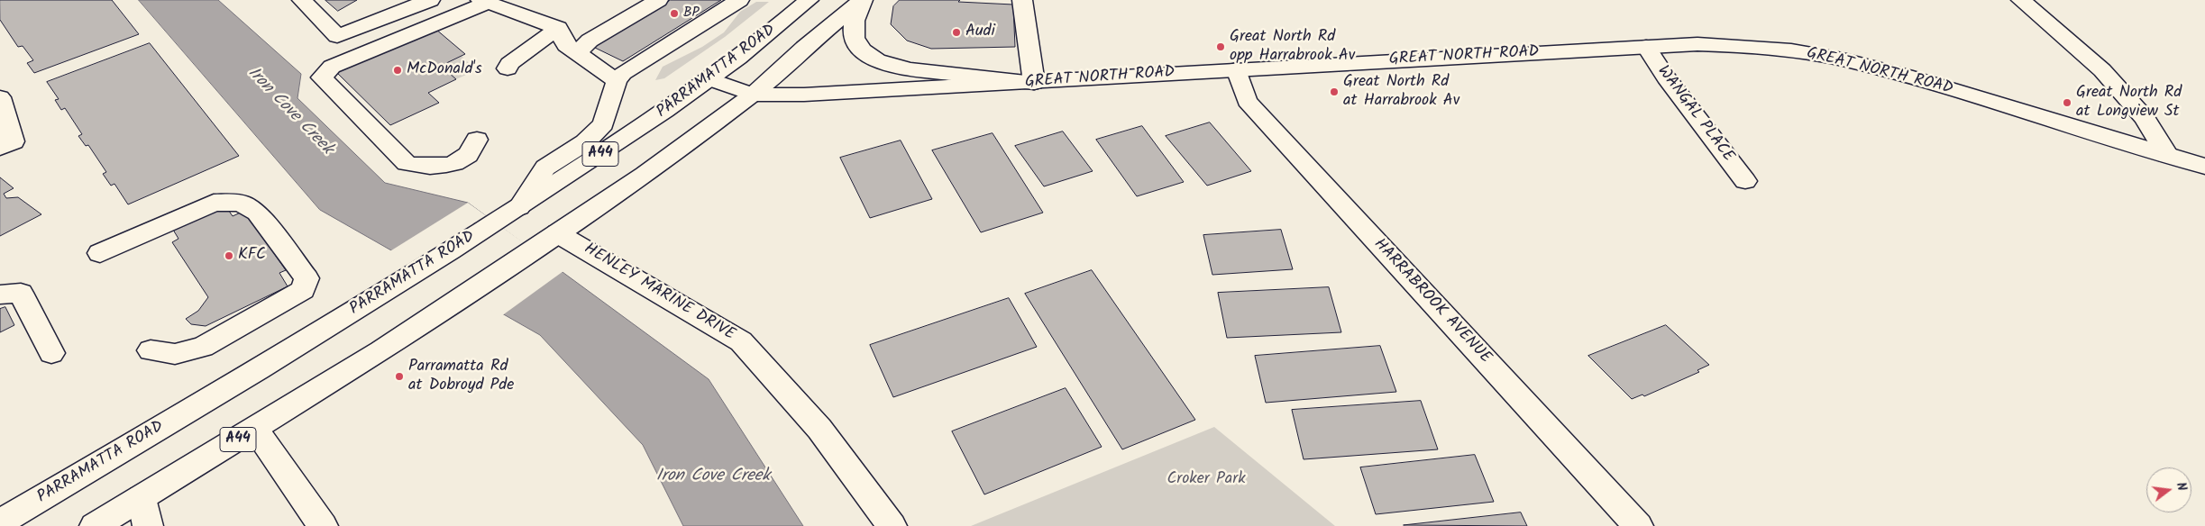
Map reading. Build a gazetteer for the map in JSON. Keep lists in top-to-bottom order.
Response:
{
  "streets": {
    "main road": [
      "GREAT NORTH ROAD",
      "PARRAMATTA ROAD",
      "WANGAL PLACE",
      "A44",
      "HENLEY MARINE DRIVE",
      "HARRABROOK AVENUE"
    ]
  },
  "crossings": [
    ["GREAT NORTH ROAD", "PARRAMATTA ROAD"],
    ["GREAT NORTH ROAD", "WANGAL PLACE"],
    ["GREAT NORTH ROAD", "A44"],
    ["GREAT NORTH ROAD", "HARRABROOK AVENUE"],
    ["A44", "HENLEY MARINE DRIVE"]
  ],
  "water": ["Iron Cove Creek"],
  "parks": ["Croker Park"],
  "places": [
    "BP",
    "Audi",
    "Great North Rd opp Harrabrook Av",
    "McDonald's",
    "Great North Rd at Harrabrook Av",
    "Great North Rd at Longview St",
    "KFC",
    "Parramatta Rd at Dobroyd Pde"
  ],
  "north": "right"
}
